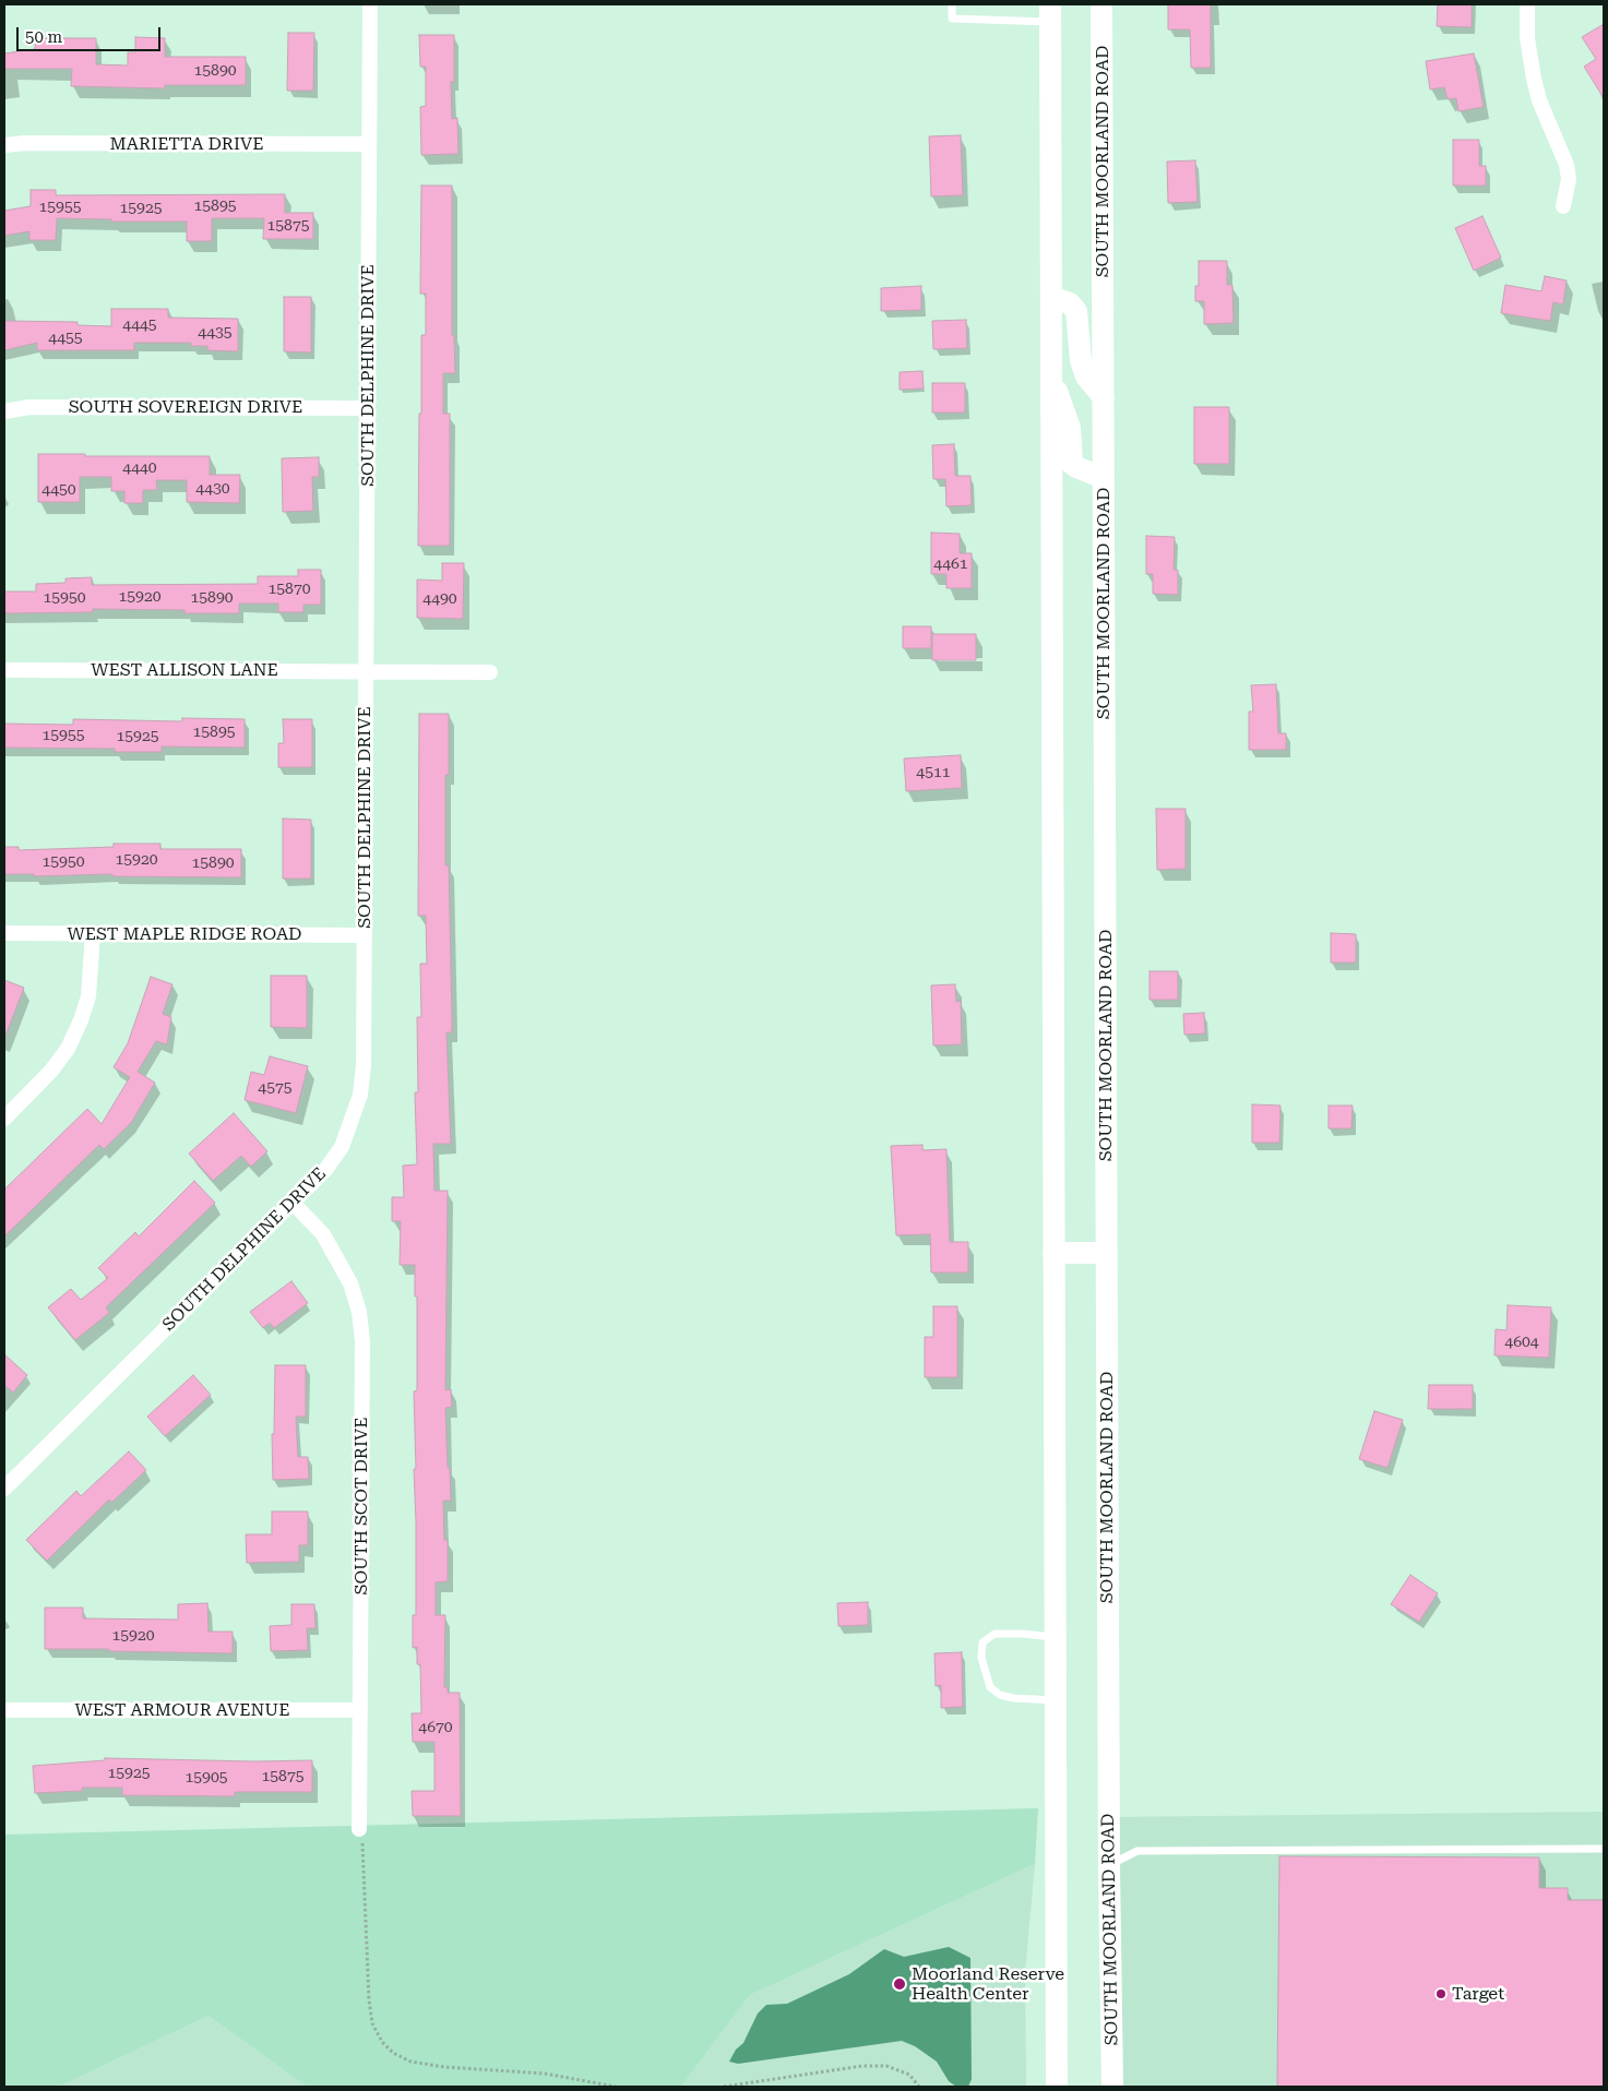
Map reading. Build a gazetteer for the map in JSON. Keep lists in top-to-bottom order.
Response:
{
  "streets": {
    "main road": ["SOUTH MOORLAND ROAD"],
    "street": [
      "MARIETTA DRIVE",
      "SOUTH DELPHINE DRIVE",
      "SOUTH SOVEREIGN DRIVE",
      "WEST ALLISON LANE",
      "WEST MAPLE RIDGE ROAD",
      "SOUTH SCOT DRIVE",
      "WEST ARMOUR AVENUE"
    ]
  },
  "crossings": [
    ["MARIETTA DRIVE", "SOUTH DELPHINE DRIVE"],
    ["SOUTH DELPHINE DRIVE", "SOUTH SOVEREIGN DRIVE"],
    ["SOUTH DELPHINE DRIVE", "WEST ALLISON LANE"],
    ["SOUTH DELPHINE DRIVE", "WEST MAPLE RIDGE ROAD"],
    ["SOUTH DELPHINE DRIVE", "SOUTH SCOT DRIVE"],
    ["SOUTH SCOT DRIVE", "WEST ARMOUR AVENUE"]
  ],
  "places": ["Moorland Reserve Health Center", "Target"],
  "house_numbers": [
    "15890",
    "15895",
    "15955",
    "15925",
    "15875",
    "4445",
    "4435",
    "4455",
    "4440",
    "4430",
    "4450",
    "4461",
    "15870",
    "15920",
    "15950",
    "15890",
    "4490",
    "15895",
    "15955",
    "15925",
    "4511",
    "15920",
    "15950",
    "15890",
    "4575",
    "4604",
    "15920",
    "4670",
    "15925",
    "15875",
    "15905"
  ],
  "scale_bar": "50 m"
}
